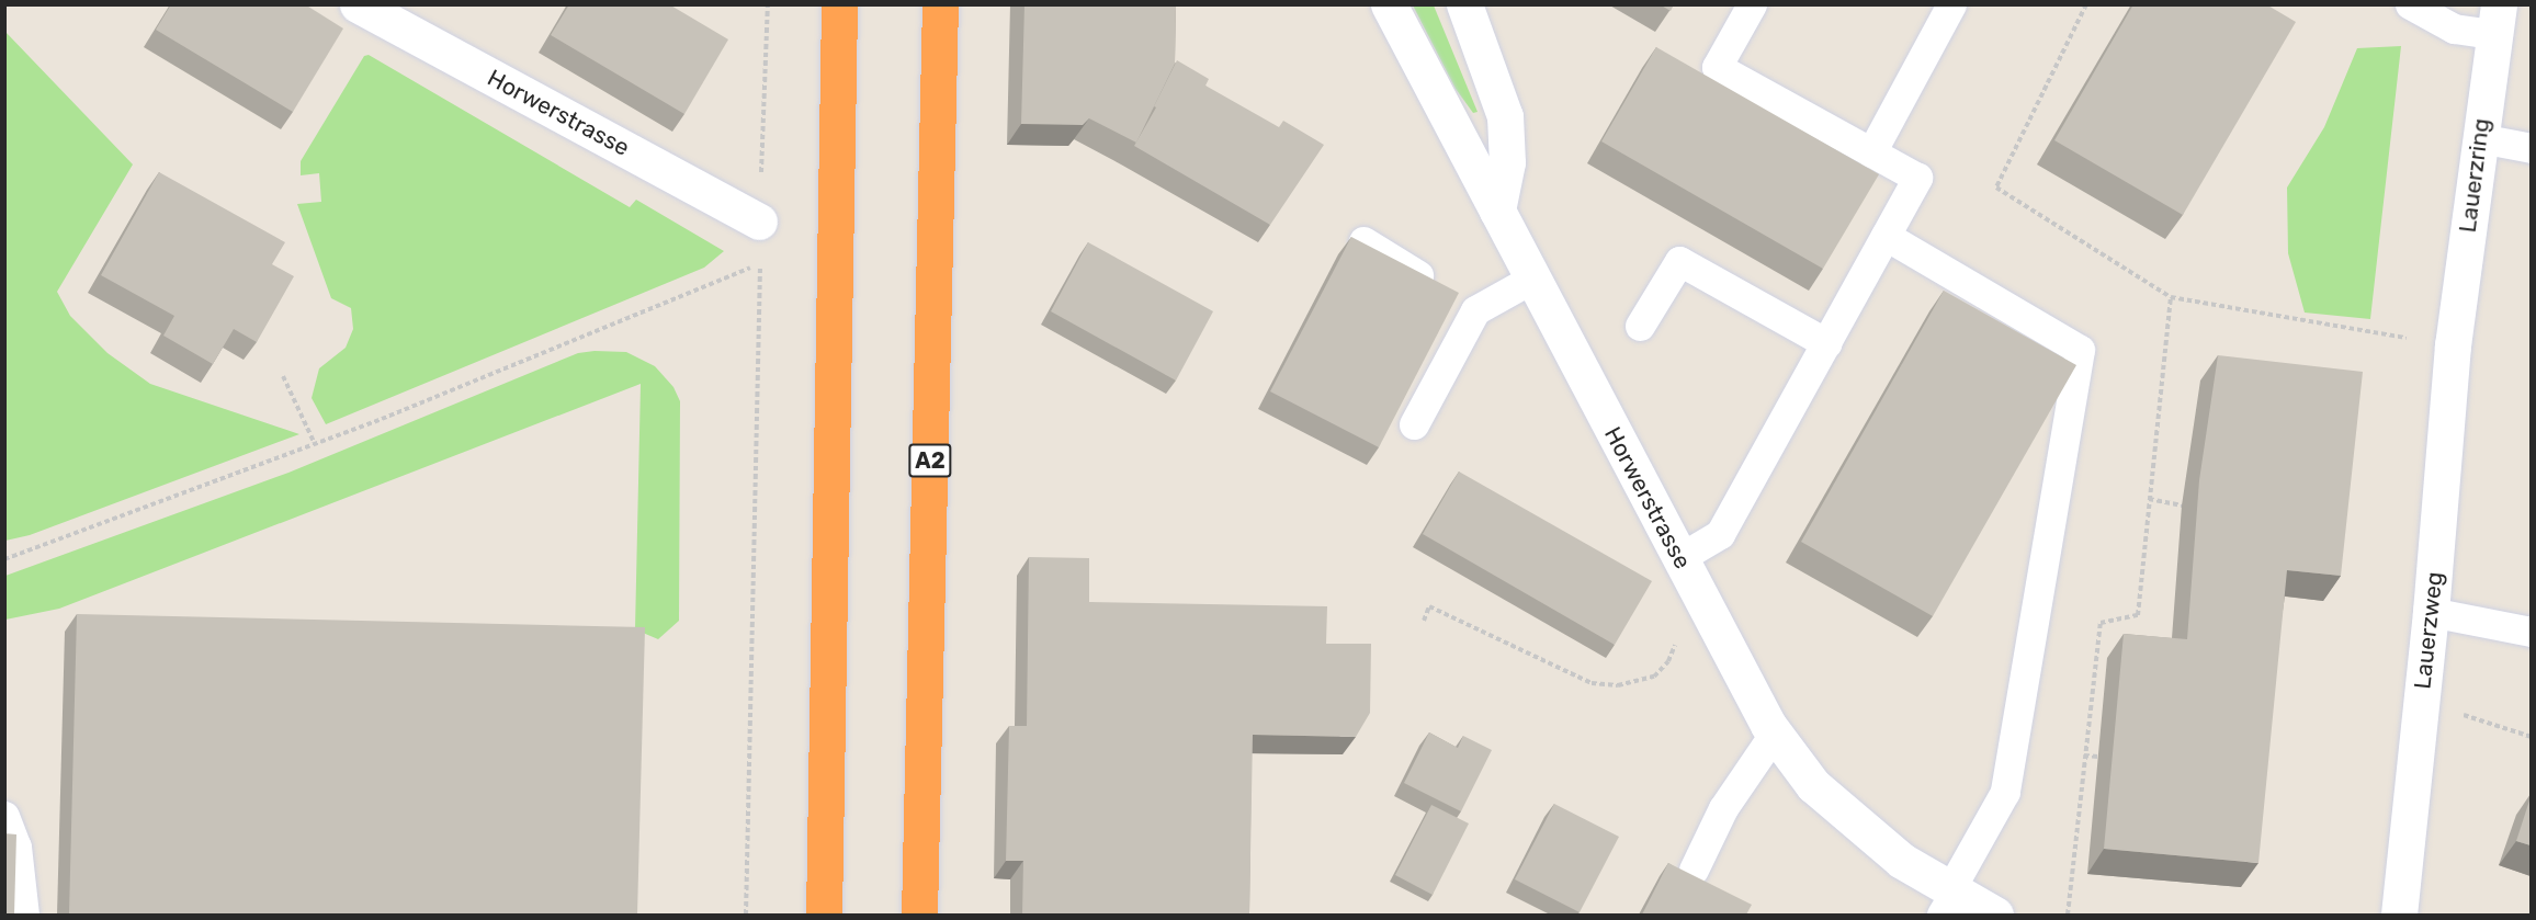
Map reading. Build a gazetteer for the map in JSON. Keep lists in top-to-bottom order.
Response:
{
  "streets": {
    "highway": ["A2"],
    "street": ["Horwerstrasse", "Lauerzring", "Lauerzweg"]
  },
  "crossings": [
    ["Lauerzring", "Lauerzweg"]
  ]
}
